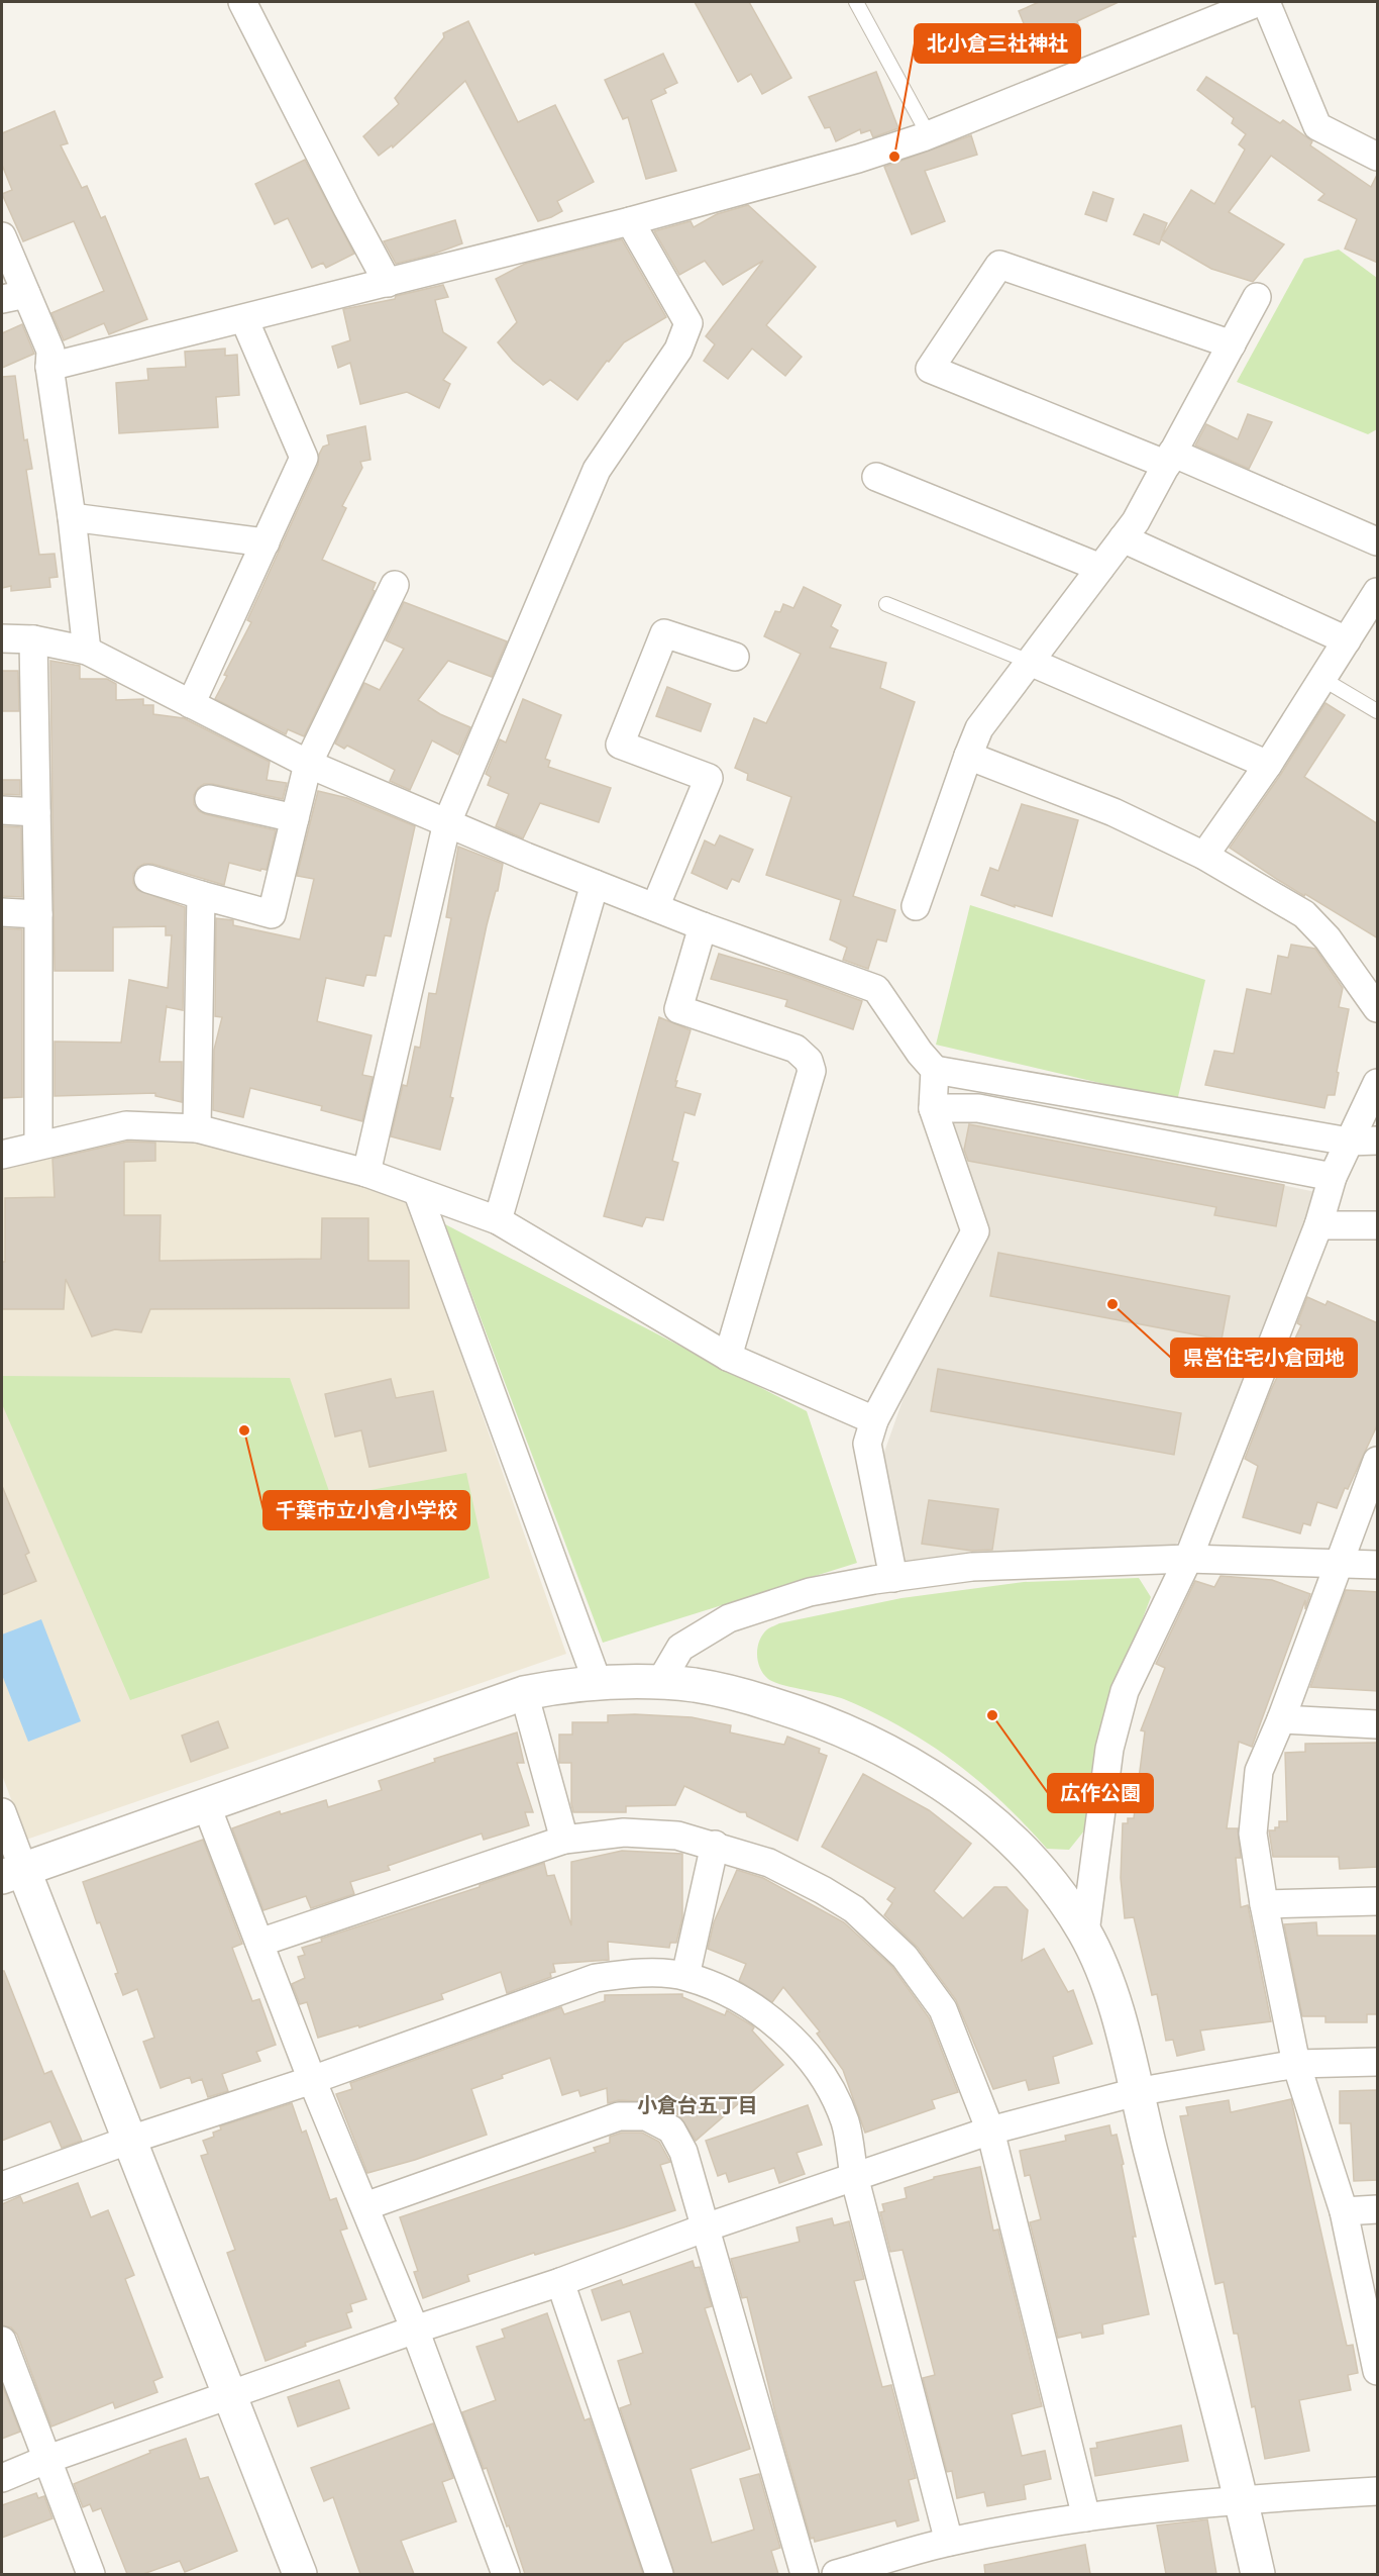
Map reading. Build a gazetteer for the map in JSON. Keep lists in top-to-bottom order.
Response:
{
  "districts": ["小倉台五丁目"],
  "places": [
    "北小倉三社神社",
    "県営住宅小倉団地",
    "千葉市立小倉小学校",
    "広作公園"
  ]
}
